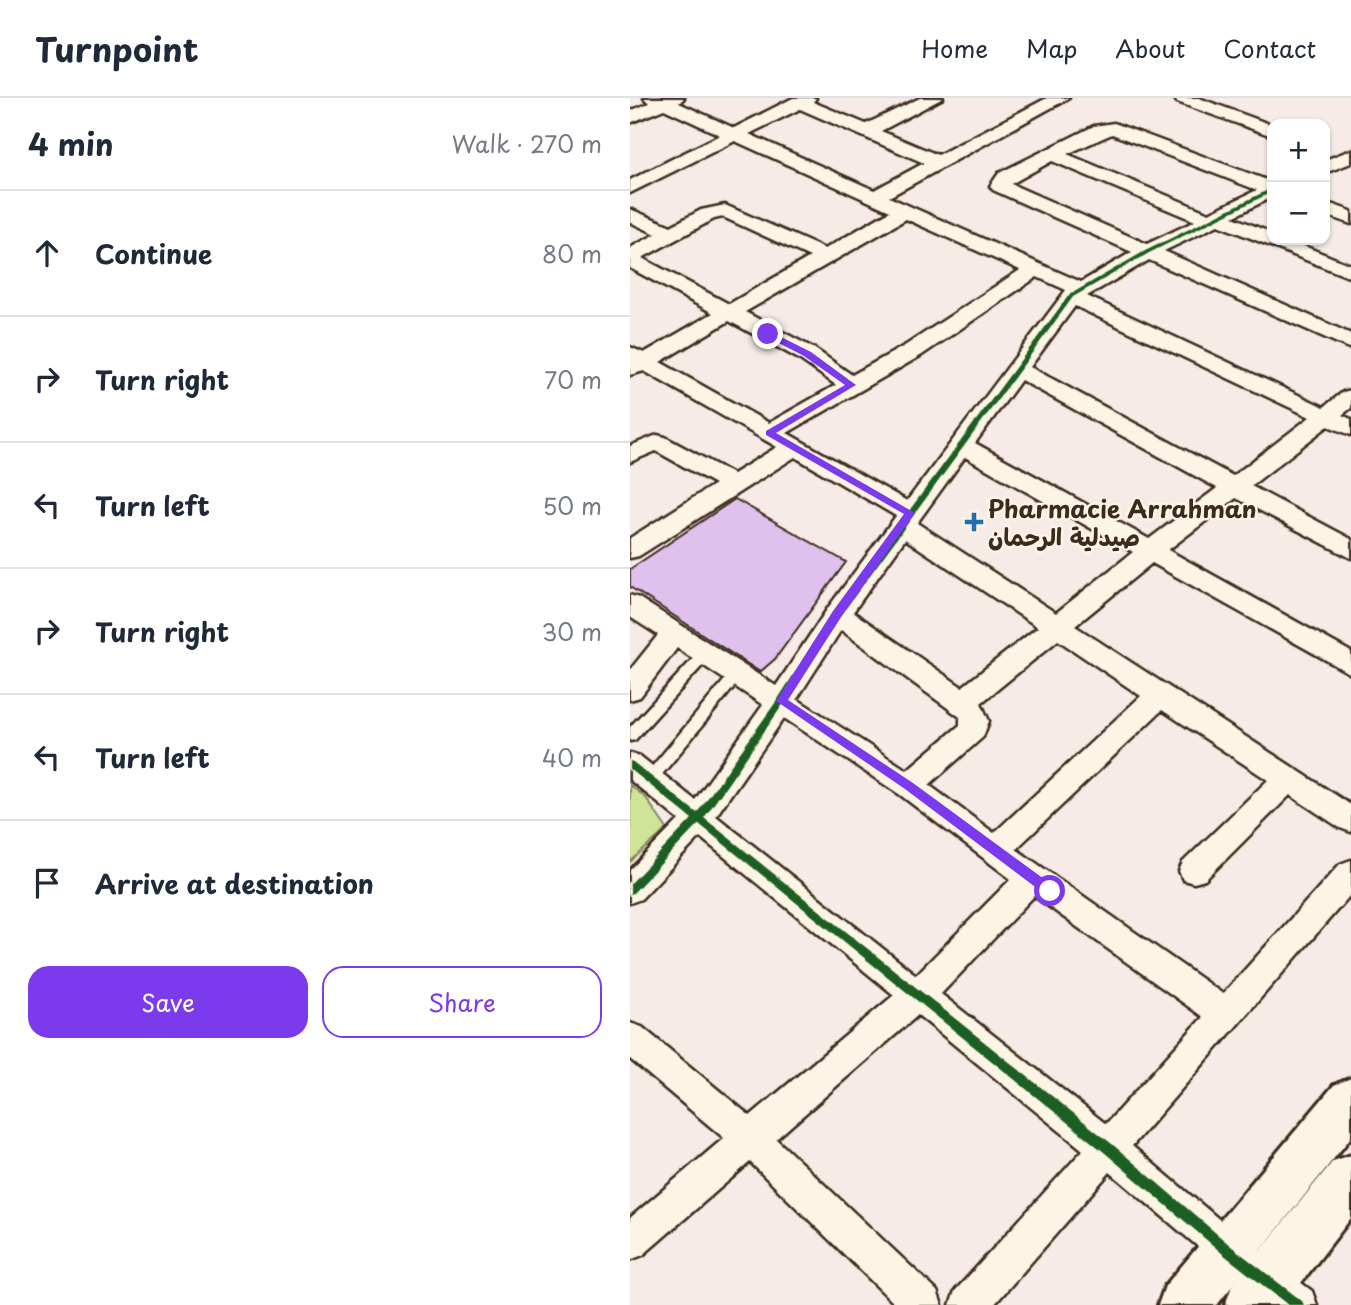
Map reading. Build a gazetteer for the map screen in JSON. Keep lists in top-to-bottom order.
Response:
{
  "places": {
    "health": ["Pharmacie Arrahman صيدلية الرحمان"]
  },
  "page": {
    "header": "Turnpoint",
    "nav": [
      "Home",
      "Map",
      "About",
      "Contact"
    ],
    "heading": ["4 min", "Walk · 270 m"],
    "map_buttons": ["+", "−"],
    "list": [
      ["Continue", "80 m"],
      ["Turn right", "70 m"],
      ["Turn left", "50 m"],
      ["Turn right", "30 m"],
      ["Turn left", "40 m"],
      "Arrive at destination"
    ],
    "buttons": ["Save", "Share"]
  }
}
